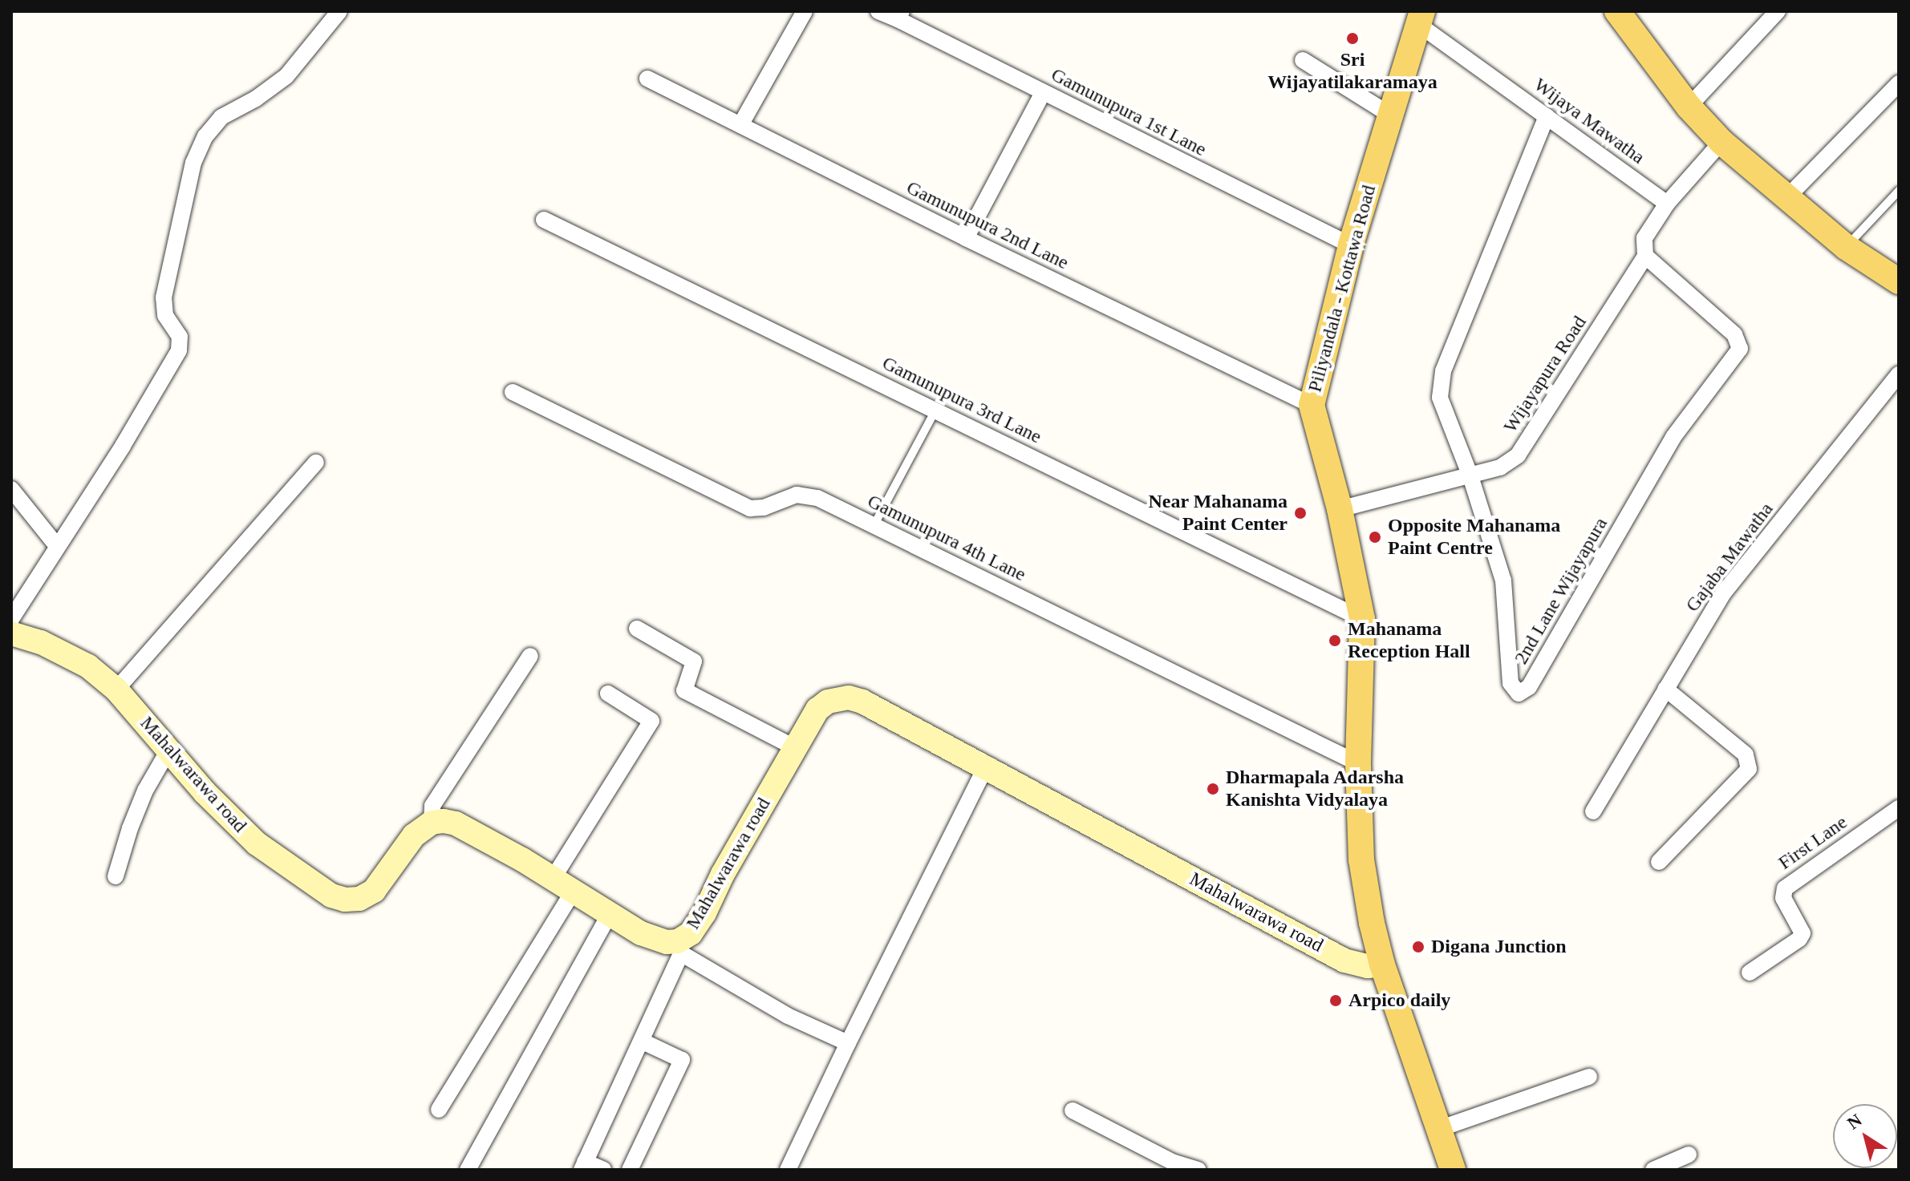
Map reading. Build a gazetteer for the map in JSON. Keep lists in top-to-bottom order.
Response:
{
  "streets": {
    "main road": ["Piliyandala - Kottawa Road"],
    "street": [
      "Gamunupura 1st Lane",
      "Wijaya Mawatha",
      "Gamunupura 2nd Lane",
      "Wijayapura Road",
      "Gamunupura 3rd Lane",
      "Gamunupura 4th Lane",
      "Gajaba Mawatha",
      "2nd Lane Wijayapura",
      "Mahalwarawa road",
      "First Lane"
    ]
  },
  "crossings": [
    ["Gamunupura 1st Lane", "Piliyandala - Kottawa Road"],
    ["Wijaya Mawatha", "Piliyandala - Kottawa Road"],
    ["Wijaya Mawatha", "2nd Lane Wijayapura"],
    ["Gamunupura 2nd Lane", "Piliyandala - Kottawa Road"],
    ["Piliyandala - Kottawa Road", "Wijayapura Road"],
    ["Piliyandala - Kottawa Road", "Gamunupura 3rd Lane"],
    ["Piliyandala - Kottawa Road", "Gamunupura 4th Lane"],
    ["Piliyandala - Kottawa Road", "Mahalwarawa road"],
    ["Wijayapura Road", "2nd Lane Wijayapura"]
  ],
  "places": [
    "Sri Wijayatilakaramaya",
    "Near Mahanama Paint Center",
    "Opposite Mahanama Paint Centre",
    "Mahanama Reception Hall",
    "Dharmapala Adarsha Kanishta Vidyalaya",
    "Digana Junction",
    "Arpico daily"
  ],
  "north": "top left"
}
